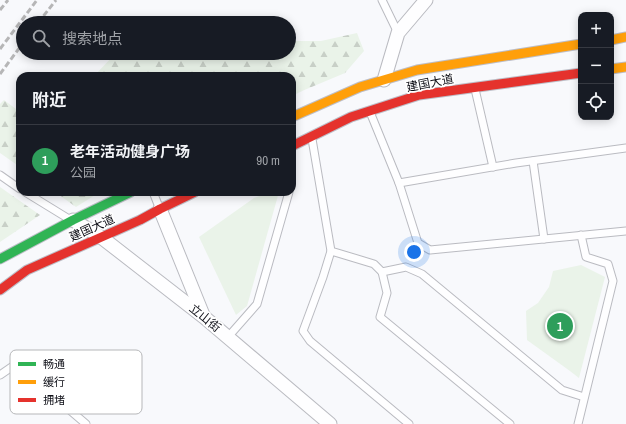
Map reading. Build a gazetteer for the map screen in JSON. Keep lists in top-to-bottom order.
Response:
{
  "streets": {
    "highway": ["建国大道"],
    "street": ["立山街"]
  },
  "crossings": [
    ["建国大道", "立山街"]
  ],
  "legend": ["畅通", "缓行", "拥堵"],
  "page": {
    "map_buttons": ["+", "−"],
    "search": "搜索地点",
    "heading": "附近",
    "list": [
      {
        "mark": "1",
        "name": "老年活动健身广场",
        "note": "公园",
        "value": "90 m"
      }
    ],
    "pins": "1"
  }
}
